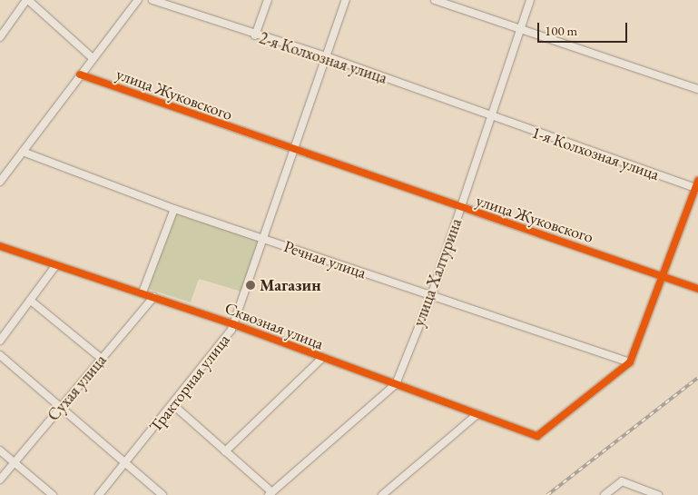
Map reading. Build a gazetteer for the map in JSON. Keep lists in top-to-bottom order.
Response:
{
  "streets": {
    "street": [
      "2-я Колхозная улица",
      "улица Жуковского",
      "1-я Колхозная улица",
      "Речная улица",
      "улица Халтурина",
      "Сквозная улица",
      "Тракторная улица",
      "Сухая улица"
    ]
  },
  "crossings": [
    ["2-я Колхозная улица", "1-я Колхозная улица"],
    ["2-я Колхозная улица", "улица Халтурина"],
    ["2-я Колхозная улица", "Тракторная улица"],
    ["улица Жуковского", "улица Халтурина"],
    ["улица Жуковского", "Тракторная улица"],
    ["1-я Колхозная улица", "улица Халтурина"],
    ["Речная улица", "улица Халтурина"],
    ["Речная улица", "Сквозная улица"],
    ["Речная улица", "Тракторная улица"],
    ["улица Халтурина", "Сквозная улица"],
    ["Сквозная улица", "Тракторная улица"],
    ["Сквозная улица", "Сухая улица"]
  ],
  "places": ["Магазин"],
  "scale_bar": "100 m"
}
